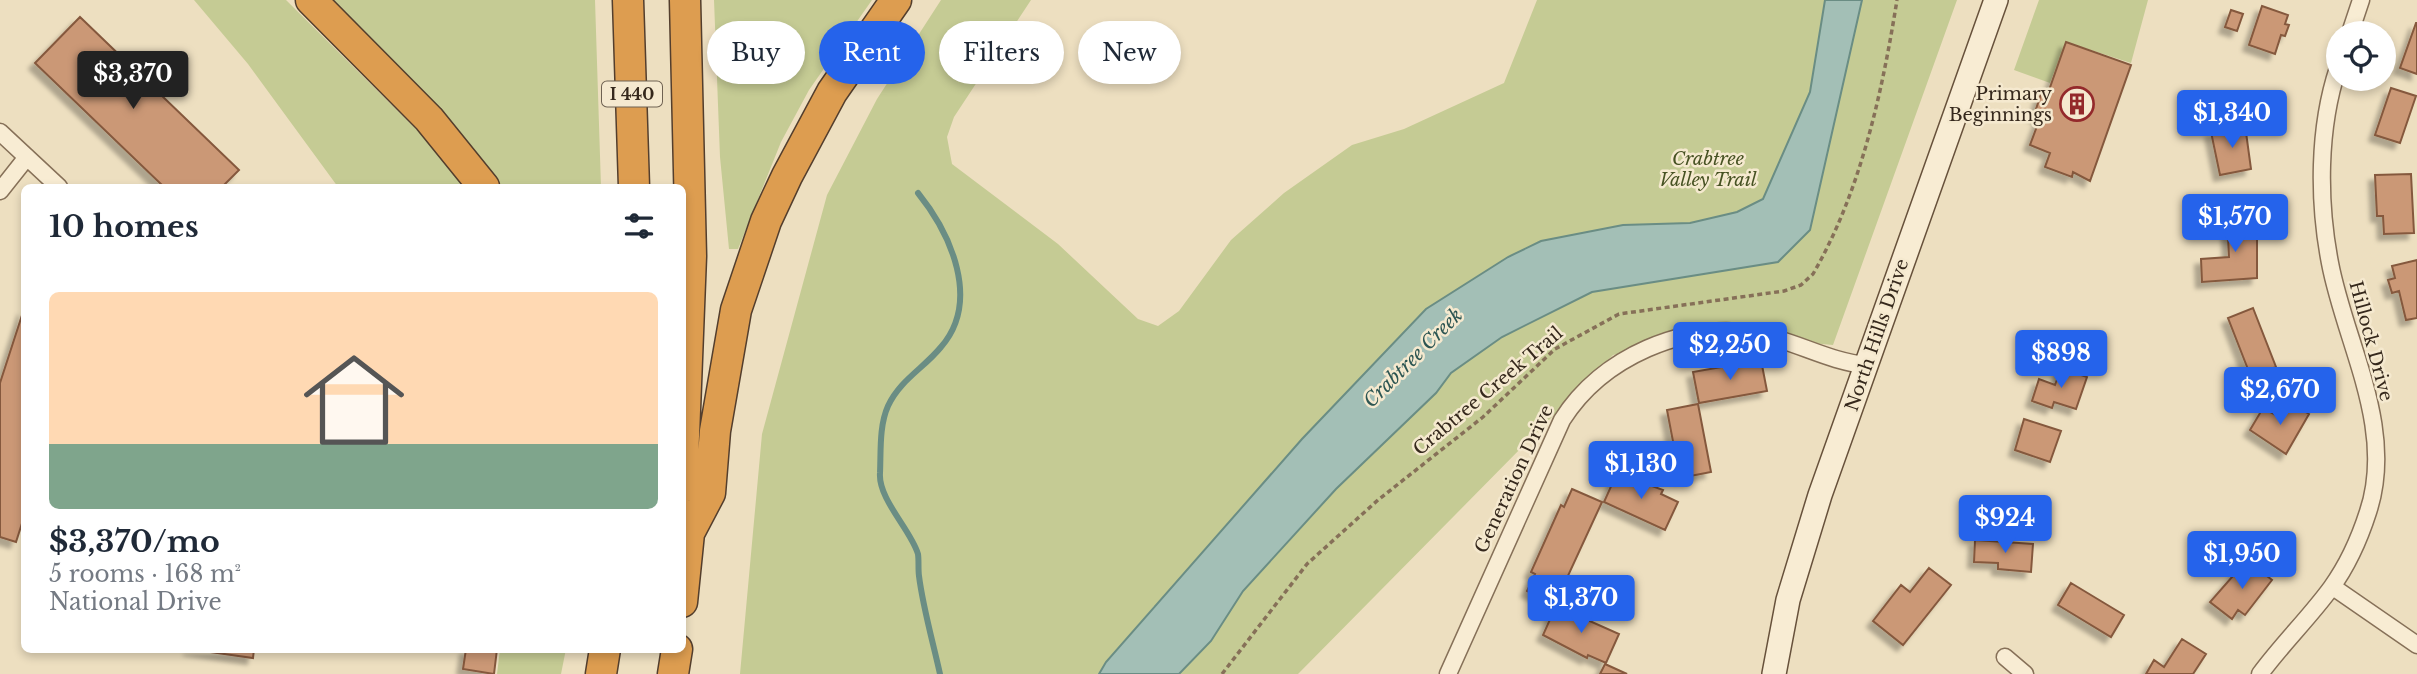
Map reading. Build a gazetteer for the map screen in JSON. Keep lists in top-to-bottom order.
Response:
{
  "streets": {
    "highway": ["I 440"],
    "main road": ["North Hills Drive"],
    "street": ["Hillock Drive", "Generation Drive"],
    "path": ["Crabtree Creek Trail"]
  },
  "crossings": [
    ["North Hills Drive", "Generation Drive"]
  ],
  "water": ["Crabtree Creek"],
  "parks": ["Crabtree Valley Trail"],
  "places": {
    "building": ["Primary Beginnings"]
  },
  "page": {
    "chip": [
      "Buy",
      "Rent",
      "Filters",
      "New"
    ],
    "price": [
      "$3,370",
      "$1,340",
      "$1,570",
      "$2,250",
      "$898",
      "$2,670",
      "$1,130",
      "$924",
      "$1,950",
      "$1,370"
    ],
    "heading": "10 homes",
    "list": [
      {
        "name": "$3,370/mo",
        "note": "5 rooms · 168 m² · National Drive"
      }
    ]
  }
}
